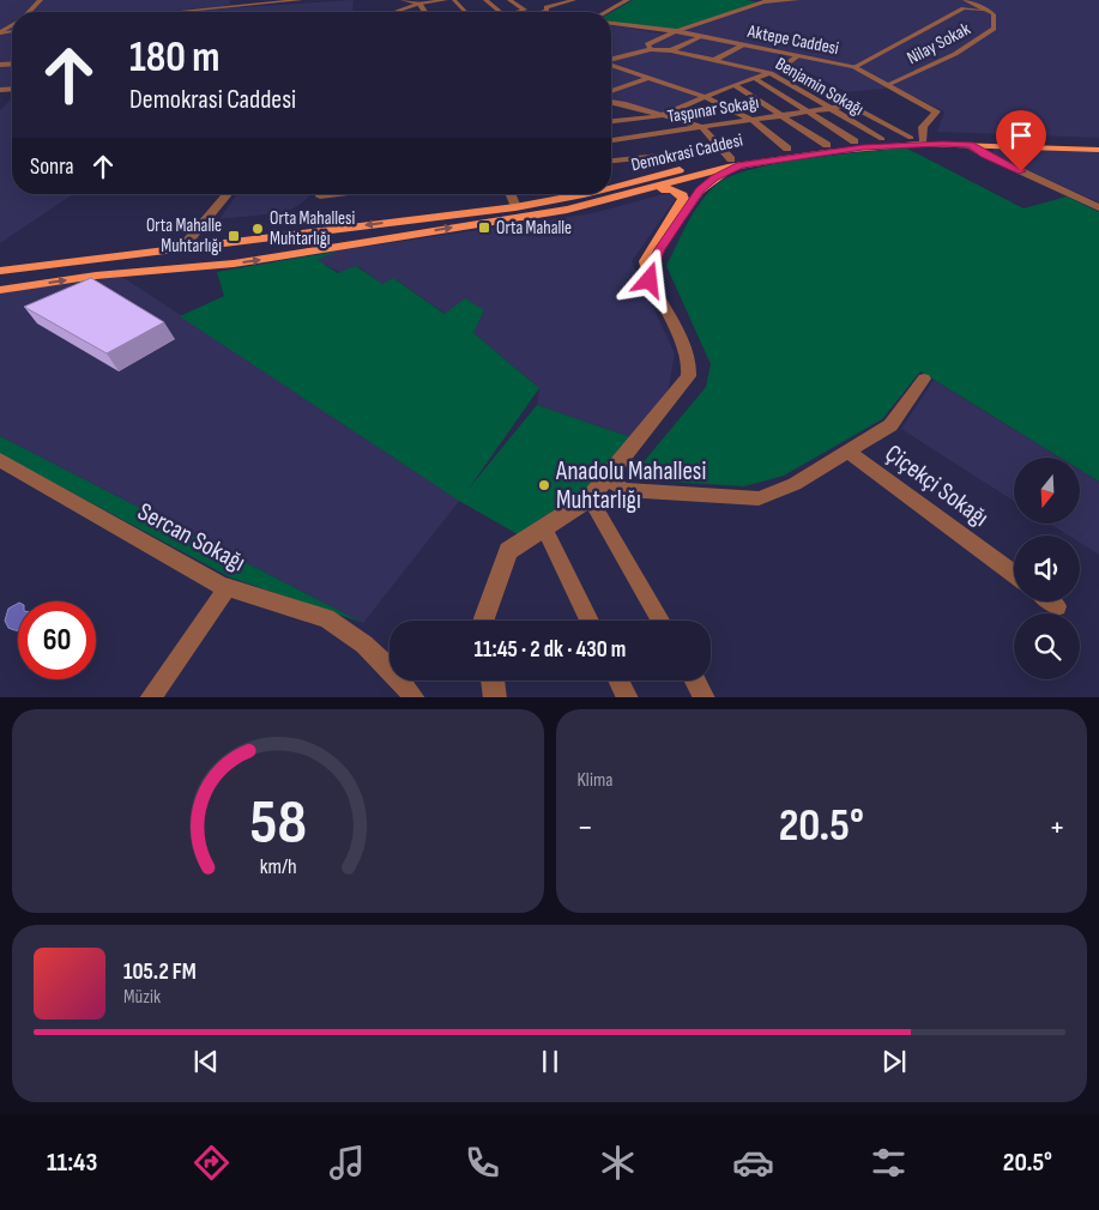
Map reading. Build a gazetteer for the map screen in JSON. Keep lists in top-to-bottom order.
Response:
{
  "streets": {
    "main road": ["Demokrasi Caddesi"],
    "street": [
      "Aktepe Caddesi",
      "Nilay Sokak",
      "Benjamin Sokağı",
      "Taşpınar Sokağı",
      "Çiçekçi Sokağı",
      "Sercan Sokağı"
    ]
  },
  "crossings": [
    ["Aktepe Caddesi", "Nilay Sokak"],
    ["Aktepe Caddesi", "Demokrasi Caddesi"],
    ["Benjamin Sokağı", "Taşpınar Sokağı"],
    ["Benjamin Sokağı", "Demokrasi Caddesi"]
  ],
  "places": {
    "transit": ["Orta Mahalle", "Orta Mahalle Muhtarlığı"],
    "other": ["Orta Mahallesi Muhtarlığı", "Anadolu Mahallesi Muhtarlığı"]
  },
  "north": "bottom",
  "page": {
    "turn": ["180 m", "Demokrasi Caddesi"],
    "then": "Sonra",
    "limit": "60",
    "trip": "11:45 · 2 dk · 430 m",
    "tile": "Klima",
    "heat": ["−", "20.5°", "+"],
    "song": ["105.2 FM", "Müzik"],
    "tabs": ["11:43", "20.5°"],
    "gauge": ["58", "km/h"]
  }
}
